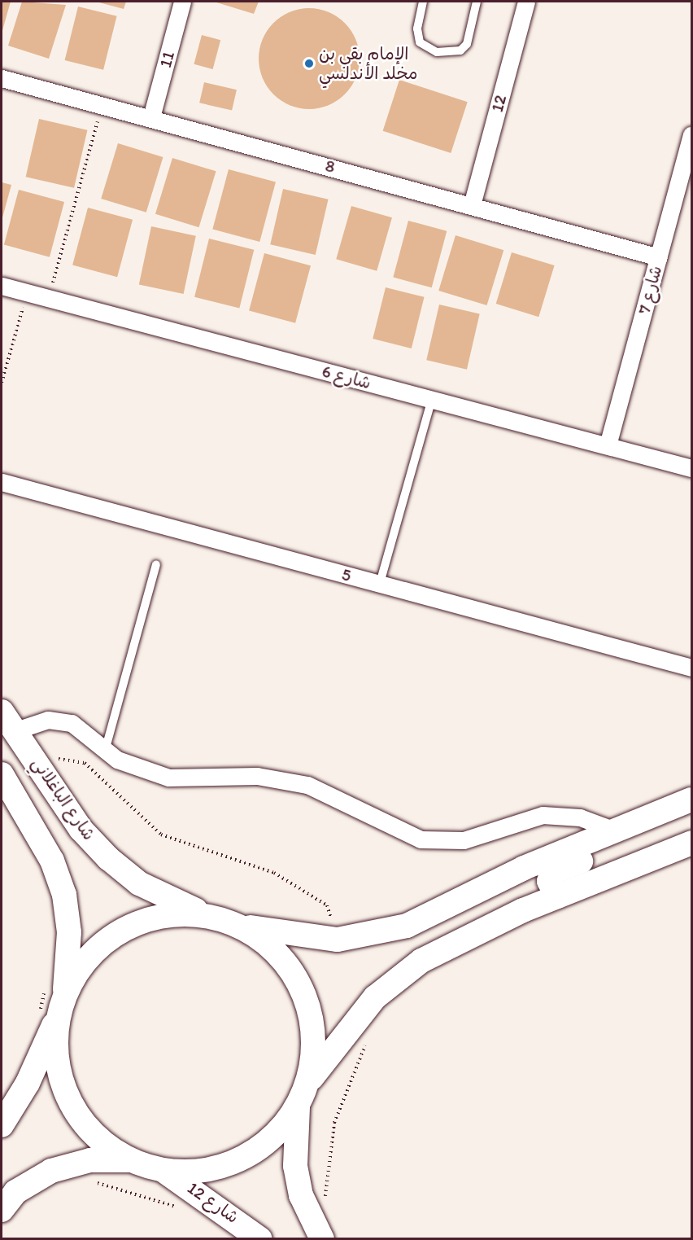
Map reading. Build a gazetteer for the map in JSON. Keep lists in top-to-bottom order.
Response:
{
  "streets": {
    "street": [
      "11",
      "12",
      "8",
      "شارع 7",
      "شارع 6",
      "5",
      "شارع الباغلاني",
      "شارع 12"
    ]
  },
  "crossings": [
    ["11", "8"],
    ["12", "8"],
    ["8", "شارع 7"],
    ["شارع 7", "شارع 6"]
  ],
  "places": ["الإمام بقي بن مخلد الأندلسي"]
}
